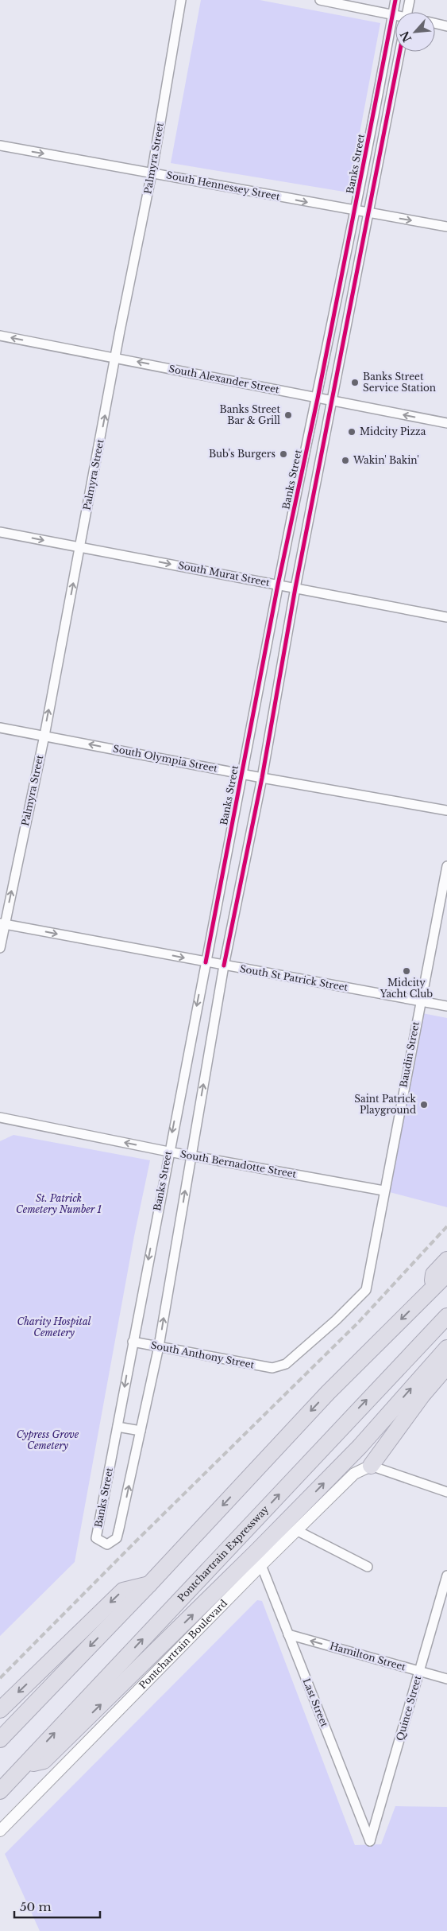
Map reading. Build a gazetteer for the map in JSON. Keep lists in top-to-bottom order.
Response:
{
  "streets": {
    "highway": ["Pontchartrain Expressway"],
    "street": [
      "Palmyra Street",
      "Banks Street",
      "South Hennessey Street",
      "South Alexander Street",
      "South Murat Street",
      "South Olympia Street",
      "South St Patrick Street",
      "Baudin Street",
      "South Bernadotte Street",
      "South Anthony Street",
      "Pontchartrain Boulevard",
      "Hamilton Street",
      "Last Street",
      "Quince Street"
    ]
  },
  "crossings": [
    ["Palmyra Street", "South Hennessey Street"],
    ["Palmyra Street", "South Alexander Street"],
    ["Palmyra Street", "South Murat Street"],
    ["Palmyra Street", "South Olympia Street"],
    ["Palmyra Street", "South St Patrick Street"],
    ["Banks Street", "South Hennessey Street"],
    ["Banks Street", "South Alexander Street"],
    ["Banks Street", "South Murat Street"],
    ["Banks Street", "South Olympia Street"],
    ["Banks Street", "South St Patrick Street"],
    ["Banks Street", "South Bernadotte Street"],
    ["Banks Street", "South Anthony Street"],
    ["South St Patrick Street", "Baudin Street"],
    ["Baudin Street", "South Bernadotte Street"],
    ["Baudin Street", "South Anthony Street"],
    ["Pontchartrain Boulevard", "Last Street"],
    ["Hamilton Street", "Last Street"],
    ["Hamilton Street", "Quince Street"],
    ["Last Street", "Quince Street"]
  ],
  "one_way": [
    "Palmyra Street",
    "South Hennessey Street",
    "South Alexander Street",
    "South Murat Street",
    "South Olympia Street",
    "South St Patrick Street",
    "South Bernadotte Street",
    "Hamilton Street"
  ],
  "parks": ["St. Patrick Cemetery Number 1", "Charity Hospital Cemetery", "Cypress Grove Cemetery"],
  "places": [
    "Banks Street Service Station",
    "Banks Street Bar & Grill",
    "Midcity Pizza",
    "Bub's Burgers",
    "Wakin' Bakin'",
    "Midcity Yacht Club",
    "Saint Patrick Playground"
  ],
  "scale_bar": "50 m",
  "north": "bottom left"
}
